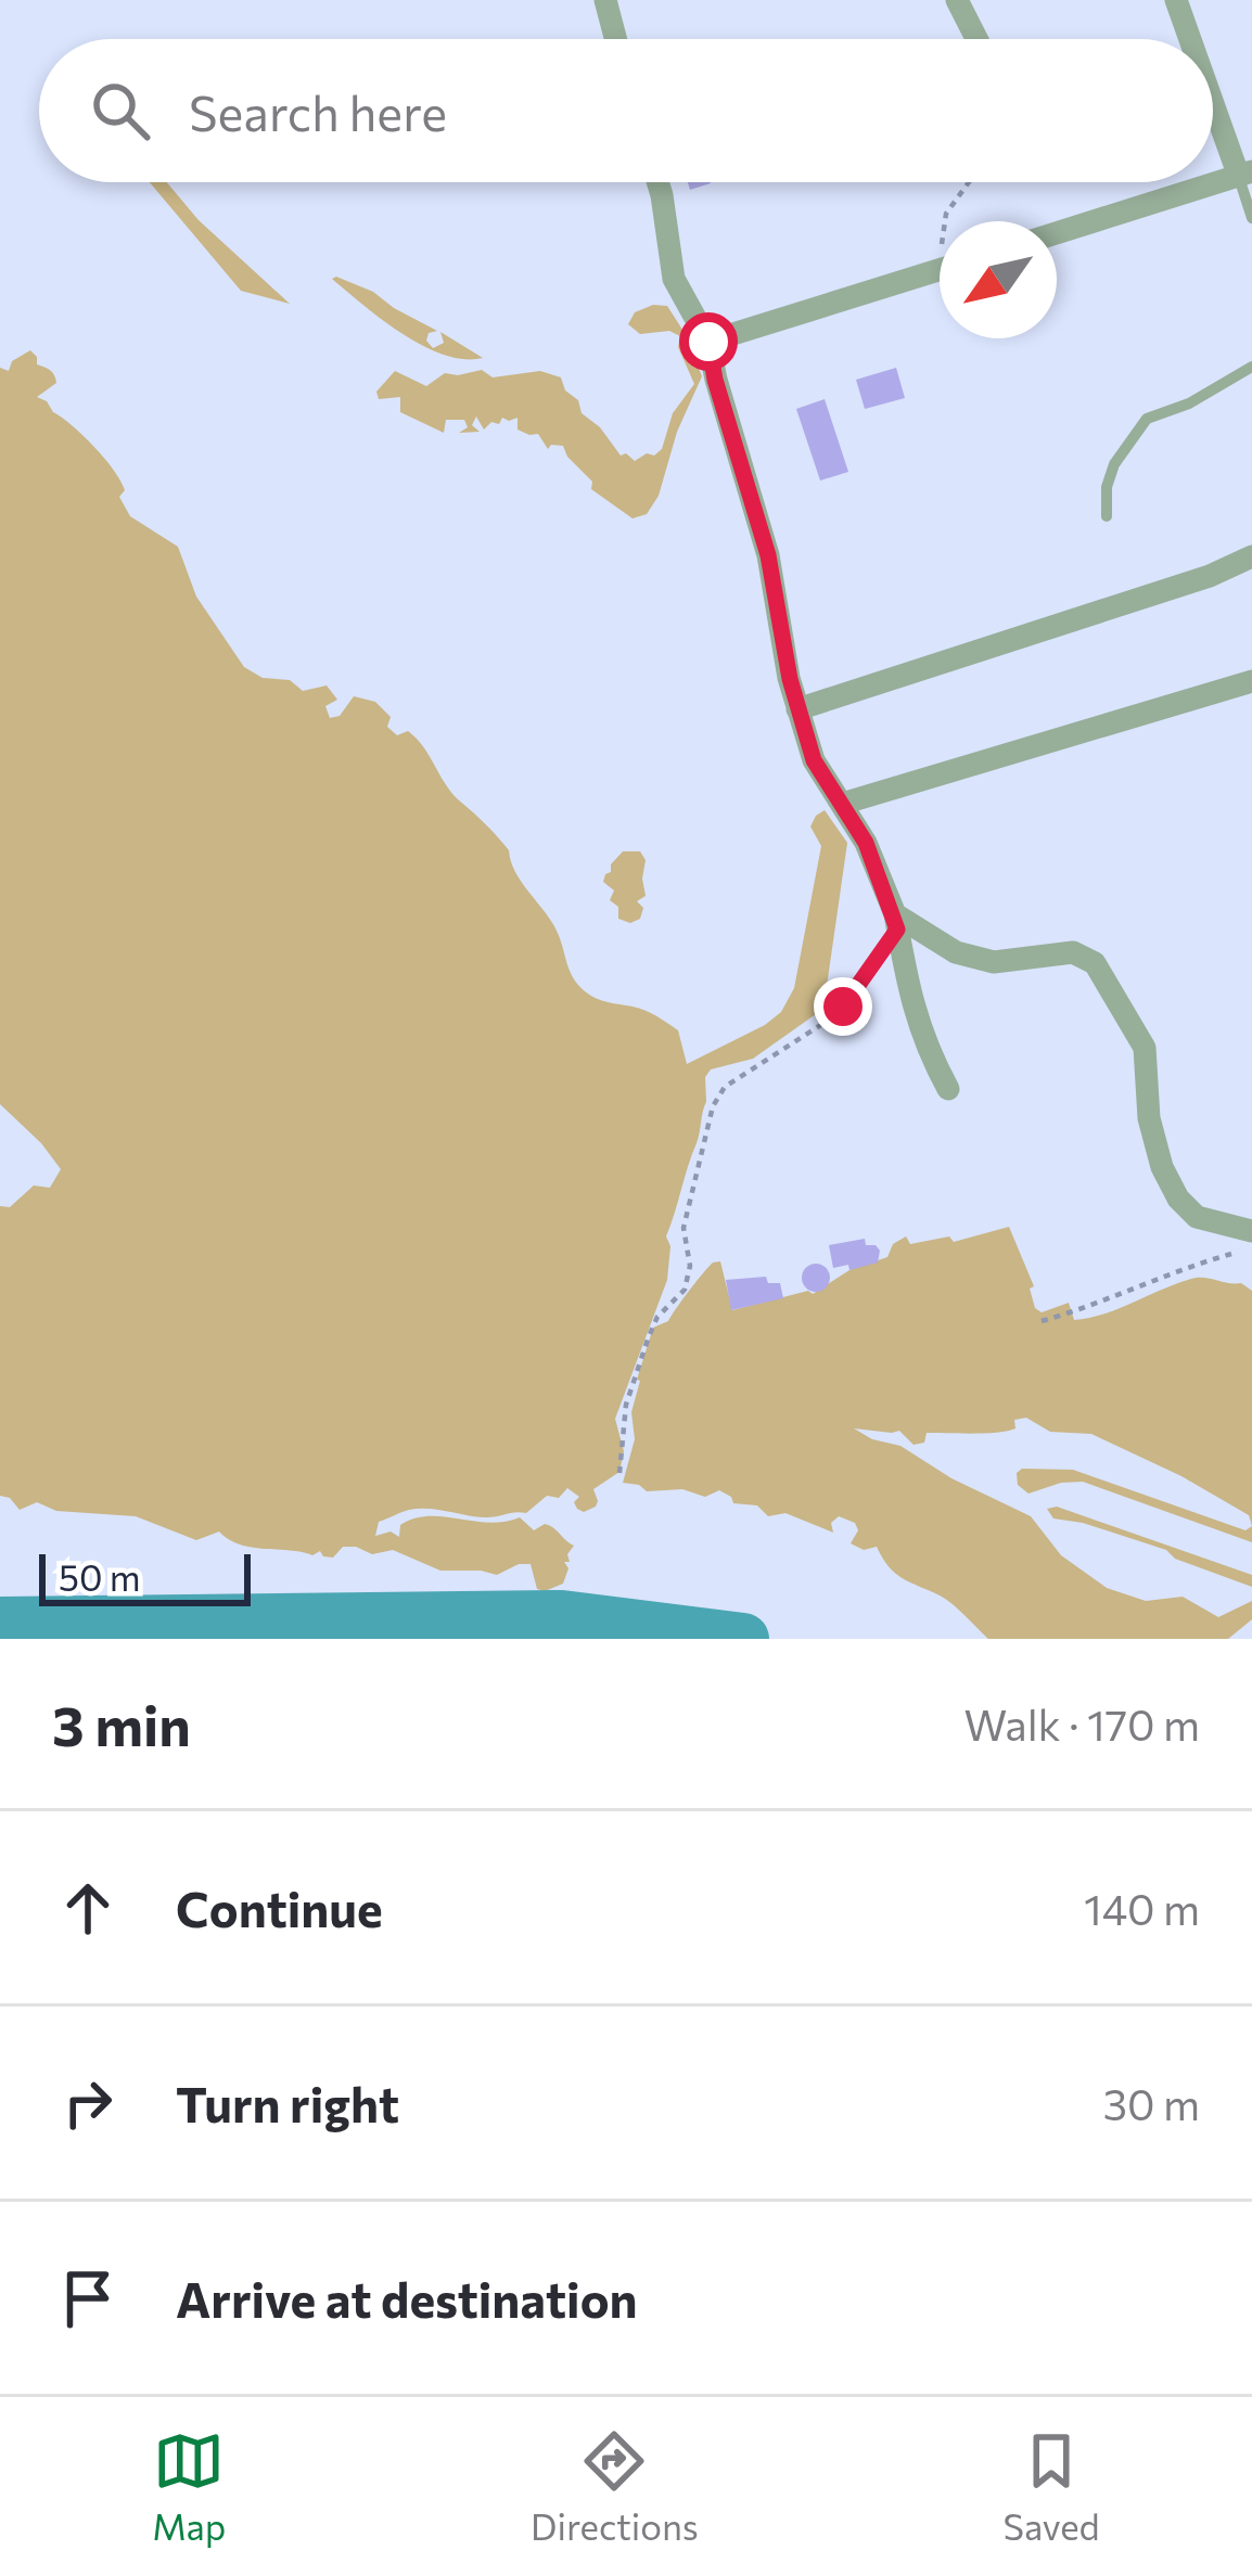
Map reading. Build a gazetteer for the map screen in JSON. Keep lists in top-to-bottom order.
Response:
{
  "scale_bar": "50 m",
  "north": "bottom left",
  "page": {
    "search": "Search here",
    "scale": "50 m",
    "heading": ["3 min", "Walk · 170 m"],
    "list": [
      ["Continue", "140 m"],
      ["Turn right", "30 m"],
      "Arrive at destination"
    ],
    "nav": ["Map", "Directions", "Saved"]
  }
}
